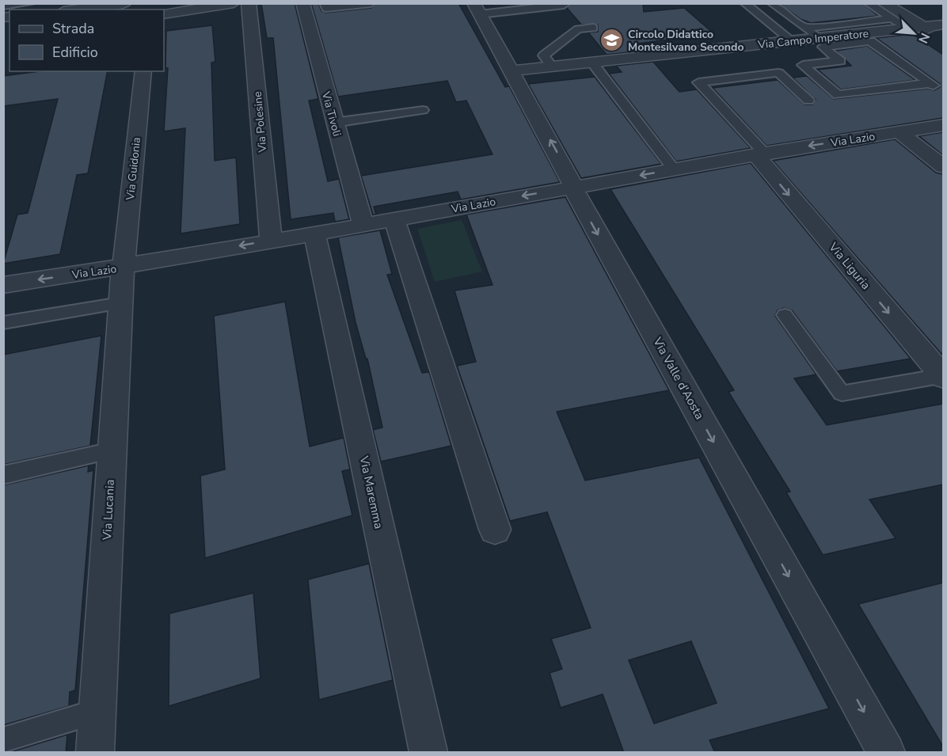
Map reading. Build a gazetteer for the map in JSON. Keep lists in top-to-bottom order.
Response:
{
  "streets": {
    "street": [
      "Via Campo Imperatore",
      "Via Tivoli",
      "Via Polesine",
      "Via Lazio",
      "Via Guidonia",
      "Via Liguria",
      "Via Valle d'Aosta",
      "Via Maremma",
      "Via Lucania"
    ]
  },
  "crossings": [
    ["Via Campo Imperatore", "Via Valle d'Aosta"],
    ["Via Tivoli", "Via Lazio"],
    ["Via Polesine", "Via Lazio"],
    ["Via Lazio", "Via Guidonia"],
    ["Via Lazio", "Via Liguria"],
    ["Via Lazio", "Via Valle d'Aosta"],
    ["Via Lazio", "Via Maremma"],
    ["Via Lazio", "Via Lucania"],
    ["Via Guidonia", "Via Lucania"]
  ],
  "one_way": ["Via Lazio", "Via Liguria"],
  "places": {
    "school or university": ["Circolo Didattico Montesilvano Secondo"]
  },
  "legend": ["Strada", "Edificio"],
  "north": "bottom right"
}
